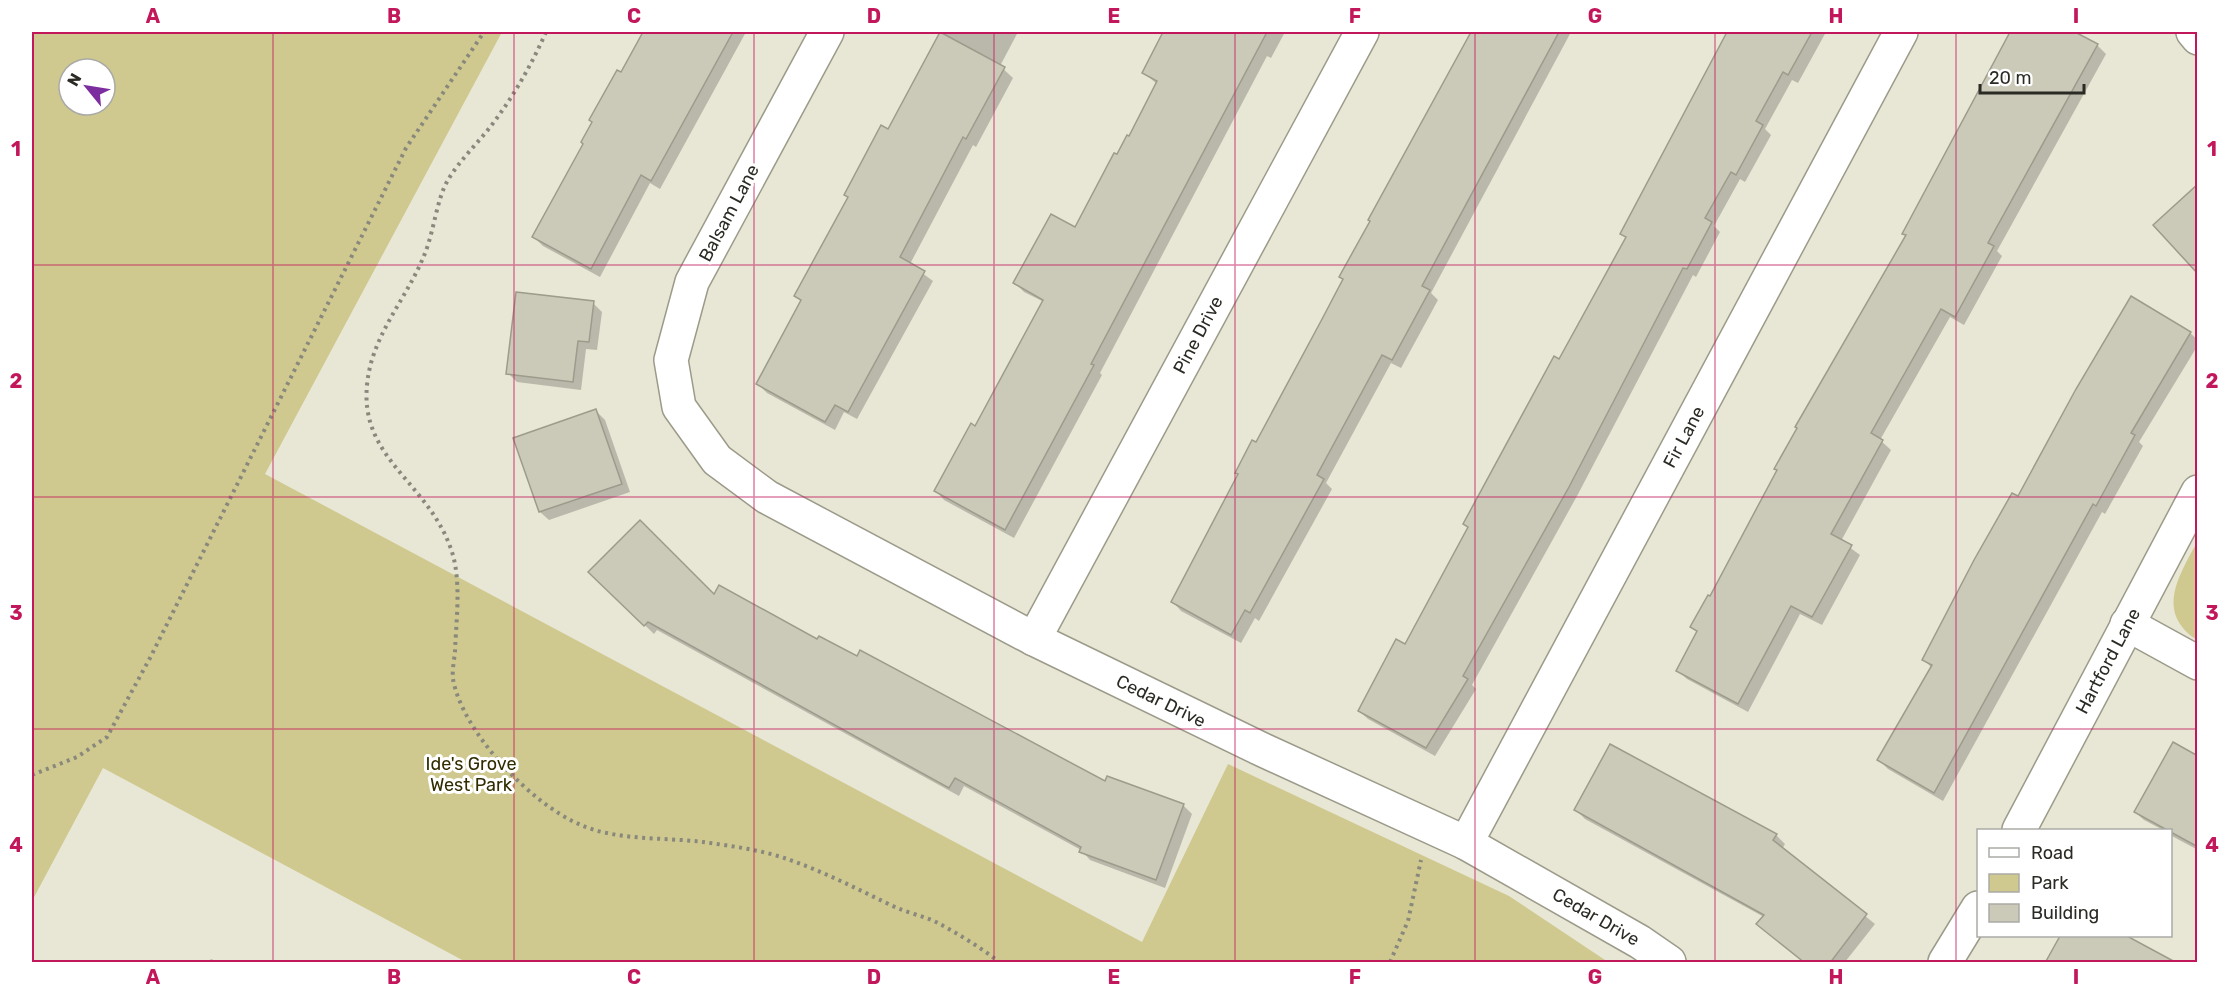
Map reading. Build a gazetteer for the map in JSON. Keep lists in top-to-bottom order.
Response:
{
  "streets": {
    "street": [
      "Balsam Lane",
      "Pine Drive",
      "Fir Lane",
      "Hartford Lane",
      "Cedar Drive"
    ]
  },
  "crossings": [
    ["Balsam Lane", "Cedar Drive"],
    ["Pine Drive", "Cedar Drive"],
    ["Fir Lane", "Cedar Drive"]
  ],
  "parks": ["Ide's Grove West Park"],
  "legend": ["Road", "Park", "Building"],
  "scale_bar": "20 m",
  "north": "top left",
  "grid": {
    "columns": [
      "A",
      "B",
      "C",
      "D",
      "E",
      "F",
      "G",
      "H",
      "I"
    ],
    "rows": [
      "1",
      "2",
      "3",
      "4"
    ]
  }
}
